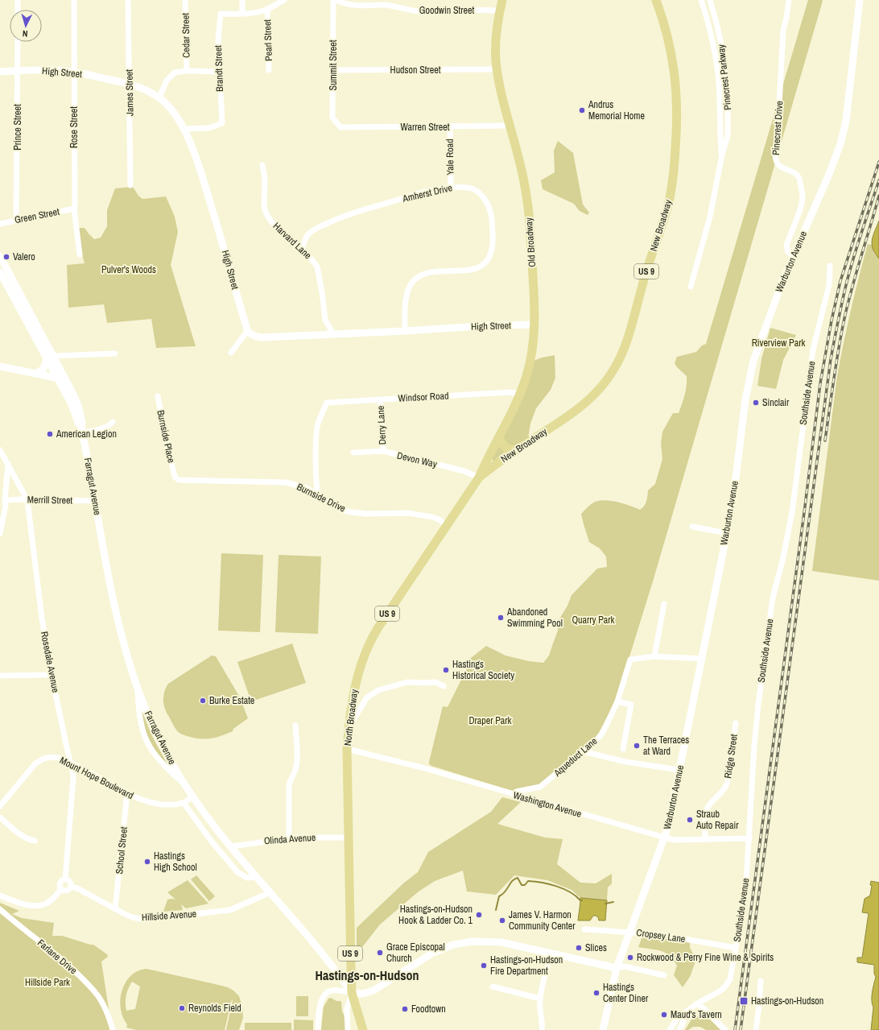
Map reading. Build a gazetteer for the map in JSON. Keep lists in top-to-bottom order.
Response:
{
  "streets": {
    "main road": [
      "New Broadway",
      "Old Broadway",
      "US 9",
      "North Broadway"
    ],
    "street": [
      "Goodwin Street",
      "Cedar Street",
      "Pearl Street",
      "Summit Street",
      "Brandt Street",
      "Hudson Street",
      "High Street",
      "Pinecrest Parkway",
      "James Street",
      "Prince Street",
      "Rose Street",
      "Warren Street",
      "Pinecrest Drive",
      "Yale Road",
      "Amherst Drive",
      "Green Street",
      "Harvard Lane",
      "Warburton Avenue",
      "Southside Avenue",
      "Windsor Road",
      "Derry Lane",
      "Burnside Place",
      "Devon Way",
      "Farragut Avenue",
      "Burnside Drive",
      "Merrill Street",
      "Rosedale Avenue",
      "Ridge Street",
      "Aqueduct Lane",
      "Mount Hope Boulevard",
      "Washington Avenue",
      "Olinda Avenue",
      "School Street",
      "Hillside Avenue",
      "Cropsey Lane",
      "Farlane Drive"
    ]
  },
  "crossings": [
    ["Goodwin Street", "Old Broadway"],
    ["Summit Street", "Hudson Street"],
    ["Summit Street", "Warren Street"],
    ["Brandt Street", "High Street"],
    ["Hudson Street", "Old Broadway"],
    ["High Street", "James Street"],
    ["High Street", "Prince Street"],
    ["High Street", "Rose Street"],
    ["High Street", "Amherst Drive"],
    ["High Street", "Harvard Lane"],
    ["High Street", "Old Broadway"],
    ["Prince Street", "Green Street"],
    ["Rose Street", "Green Street"],
    ["Warren Street", "Yale Road"],
    ["Warren Street", "Old Broadway"],
    ["Pinecrest Drive", "Warburton Avenue"],
    ["Yale Road", "Amherst Drive"],
    ["Amherst Drive", "Harvard Lane"],
    ["New Broadway", "Old Broadway"],
    ["New Broadway", "Devon Way"],
    ["New Broadway", "North Broadway"],
    ["Old Broadway", "Windsor Road"],
    ["Old Broadway", "Devon Way"],
    ["Old Broadway", "North Broadway"],
    ["Warburton Avenue", "Washington Avenue"],
    ["US 9", "Farragut Avenue"],
    ["US 9", "North Broadway"],
    ["Southside Avenue", "Washington Avenue"],
    ["Southside Avenue", "Cropsey Lane"],
    ["Windsor Road", "Derry Lane"],
    ["Windsor Road", "Burnside Drive"],
    ["Derry Lane", "Devon Way"],
    ["Burnside Place", "Burnside Drive"],
    ["Devon Way", "North Broadway"],
    ["Farragut Avenue", "Merrill Street"],
    ["Farragut Avenue", "North Broadway"],
    ["Farragut Avenue", "Mount Hope Boulevard"],
    ["Farragut Avenue", "Olinda Avenue"],
    ["Farragut Avenue", "Hillside Avenue"],
    ["Burnside Drive", "North Broadway"],
    ["Merrill Street", "Rosedale Avenue"],
    ["Rosedale Avenue", "Mount Hope Boulevard"],
    ["Rosedale Avenue", "Hillside Avenue"],
    ["North Broadway", "Washington Avenue"],
    ["North Broadway", "Olinda Avenue"],
    ["Ridge Street", "Washington Avenue"],
    ["Aqueduct Lane", "Washington Avenue"],
    ["Mount Hope Boulevard", "School Street"],
    ["School Street", "Hillside Avenue"]
  ],
  "districts": ["Hastings-on-Hudson"],
  "parks": [
    "Pulver's Woods",
    "Riverview Park",
    "Quarry Park",
    "Draper Park",
    "Hillside Park"
  ],
  "places": {
    "other": [
      "Andrus Memorial Home",
      "Valero",
      "Sinclair",
      "American Legion",
      "Abandoned Swimming Pool",
      "Hastings Historical Society",
      "Burke Estate",
      "The Terraces at Ward",
      "Straub Auto Repair",
      "Hastings High School",
      "Hastings-on-Hudson Hook & Ladder Co. 1",
      "James V. Harmon Community Center",
      "Slices",
      "Grace Episcopal Church",
      "Rockwood & Perry Fine Wine & Spirits",
      "Hastings-on-Hudson Fire Department",
      "Hastings Center Diner",
      "Reynolds Field",
      "Foodtown",
      "Maud's Tavern"
    ],
    "transit": ["Hastings-on-Hudson"]
  },
  "north": "bottom"
}
